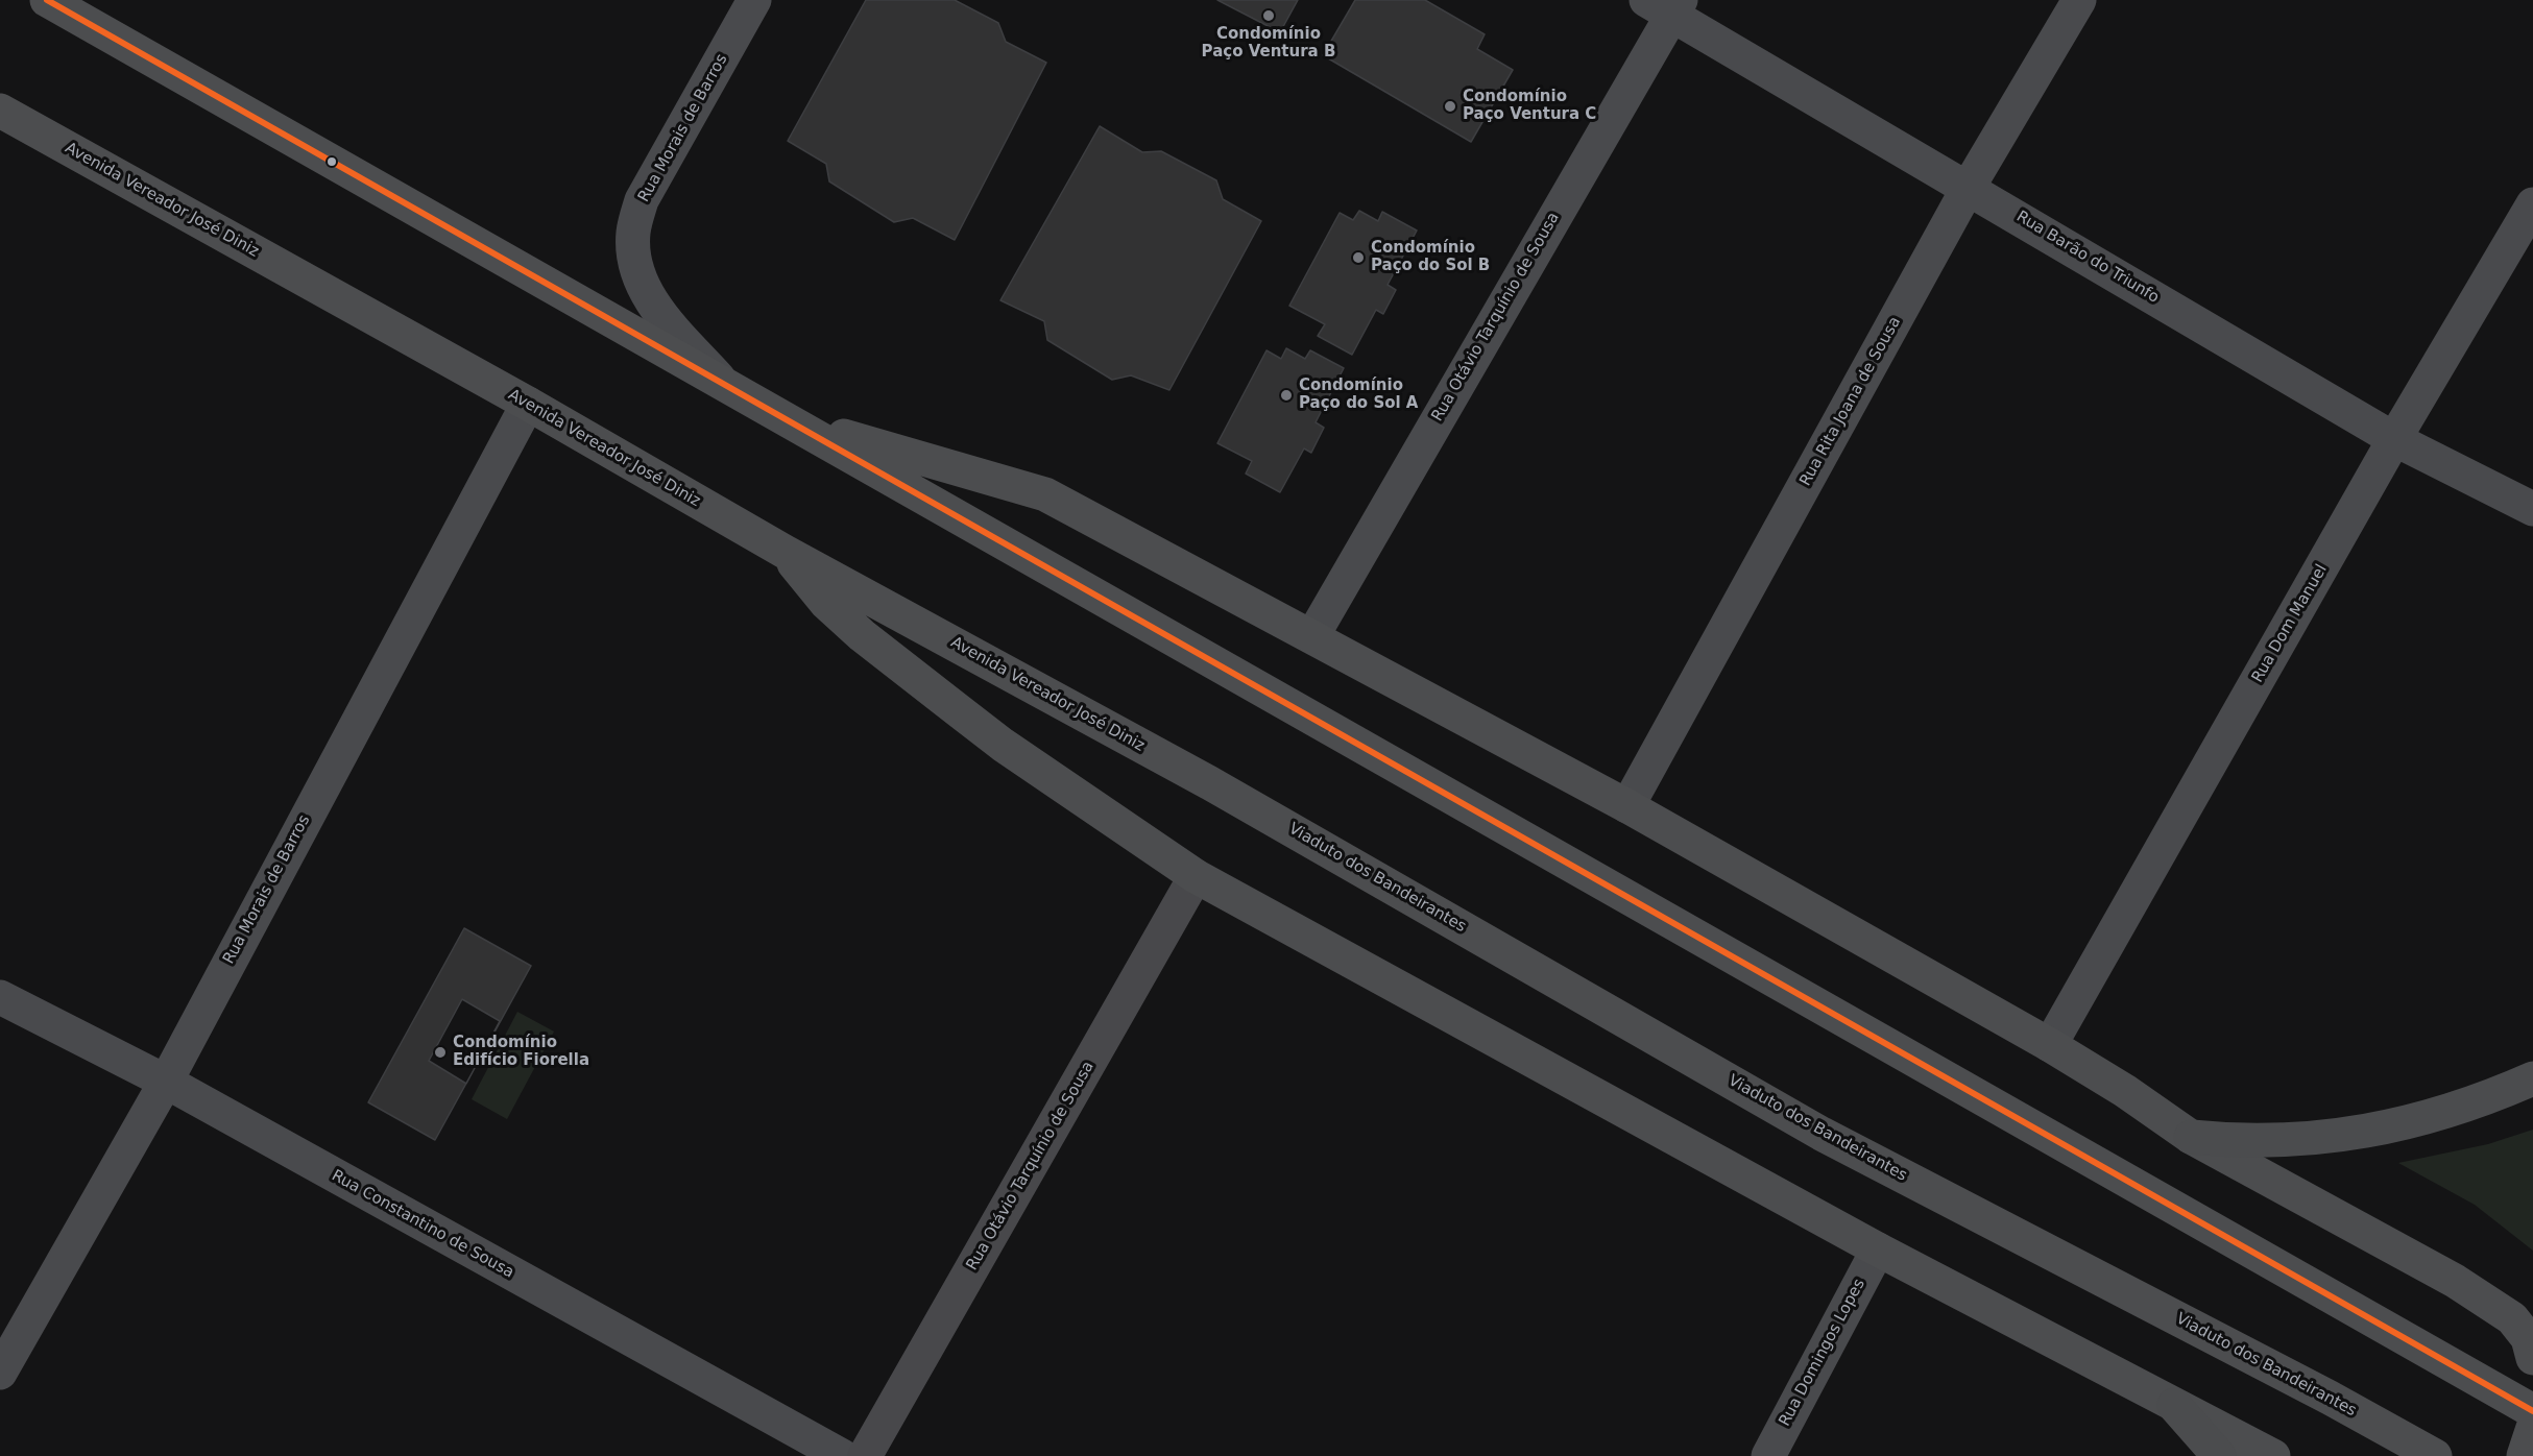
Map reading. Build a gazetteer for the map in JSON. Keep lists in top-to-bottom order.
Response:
{
  "streets": {
    "main road": ["Avenida Vereador José Diniz", "Viaduto dos Bandeirantes"],
    "street": [
      "Rua Morais de Barros",
      "Rua Barão do Triunfo",
      "Rua Otávio Tarquínio de Sousa",
      "Rua Rita Joana de Sousa",
      "Rua Dom Manuel",
      "Rua Constantino de Sousa",
      "Rua Domingos Lopes"
    ]
  },
  "crossings": [
    ["Rua Morais de Barros", "Avenida Vereador José Diniz"],
    ["Rua Morais de Barros", "Rua Constantino de Sousa"],
    ["Avenida Vereador José Diniz", "Viaduto dos Bandeirantes"],
    ["Rua Barão do Triunfo", "Rua Otávio Tarquínio de Sousa"],
    ["Rua Barão do Triunfo", "Rua Rita Joana de Sousa"],
    ["Rua Barão do Triunfo", "Rua Dom Manuel"]
  ],
  "places": [
    "Condomínio Paço Ventura B",
    "Condomínio Paço Ventura C",
    "Condomínio Paço do Sol B",
    "Condomínio Paço do Sol A",
    "Condomínio Edifício Fiorella"
  ]
}
